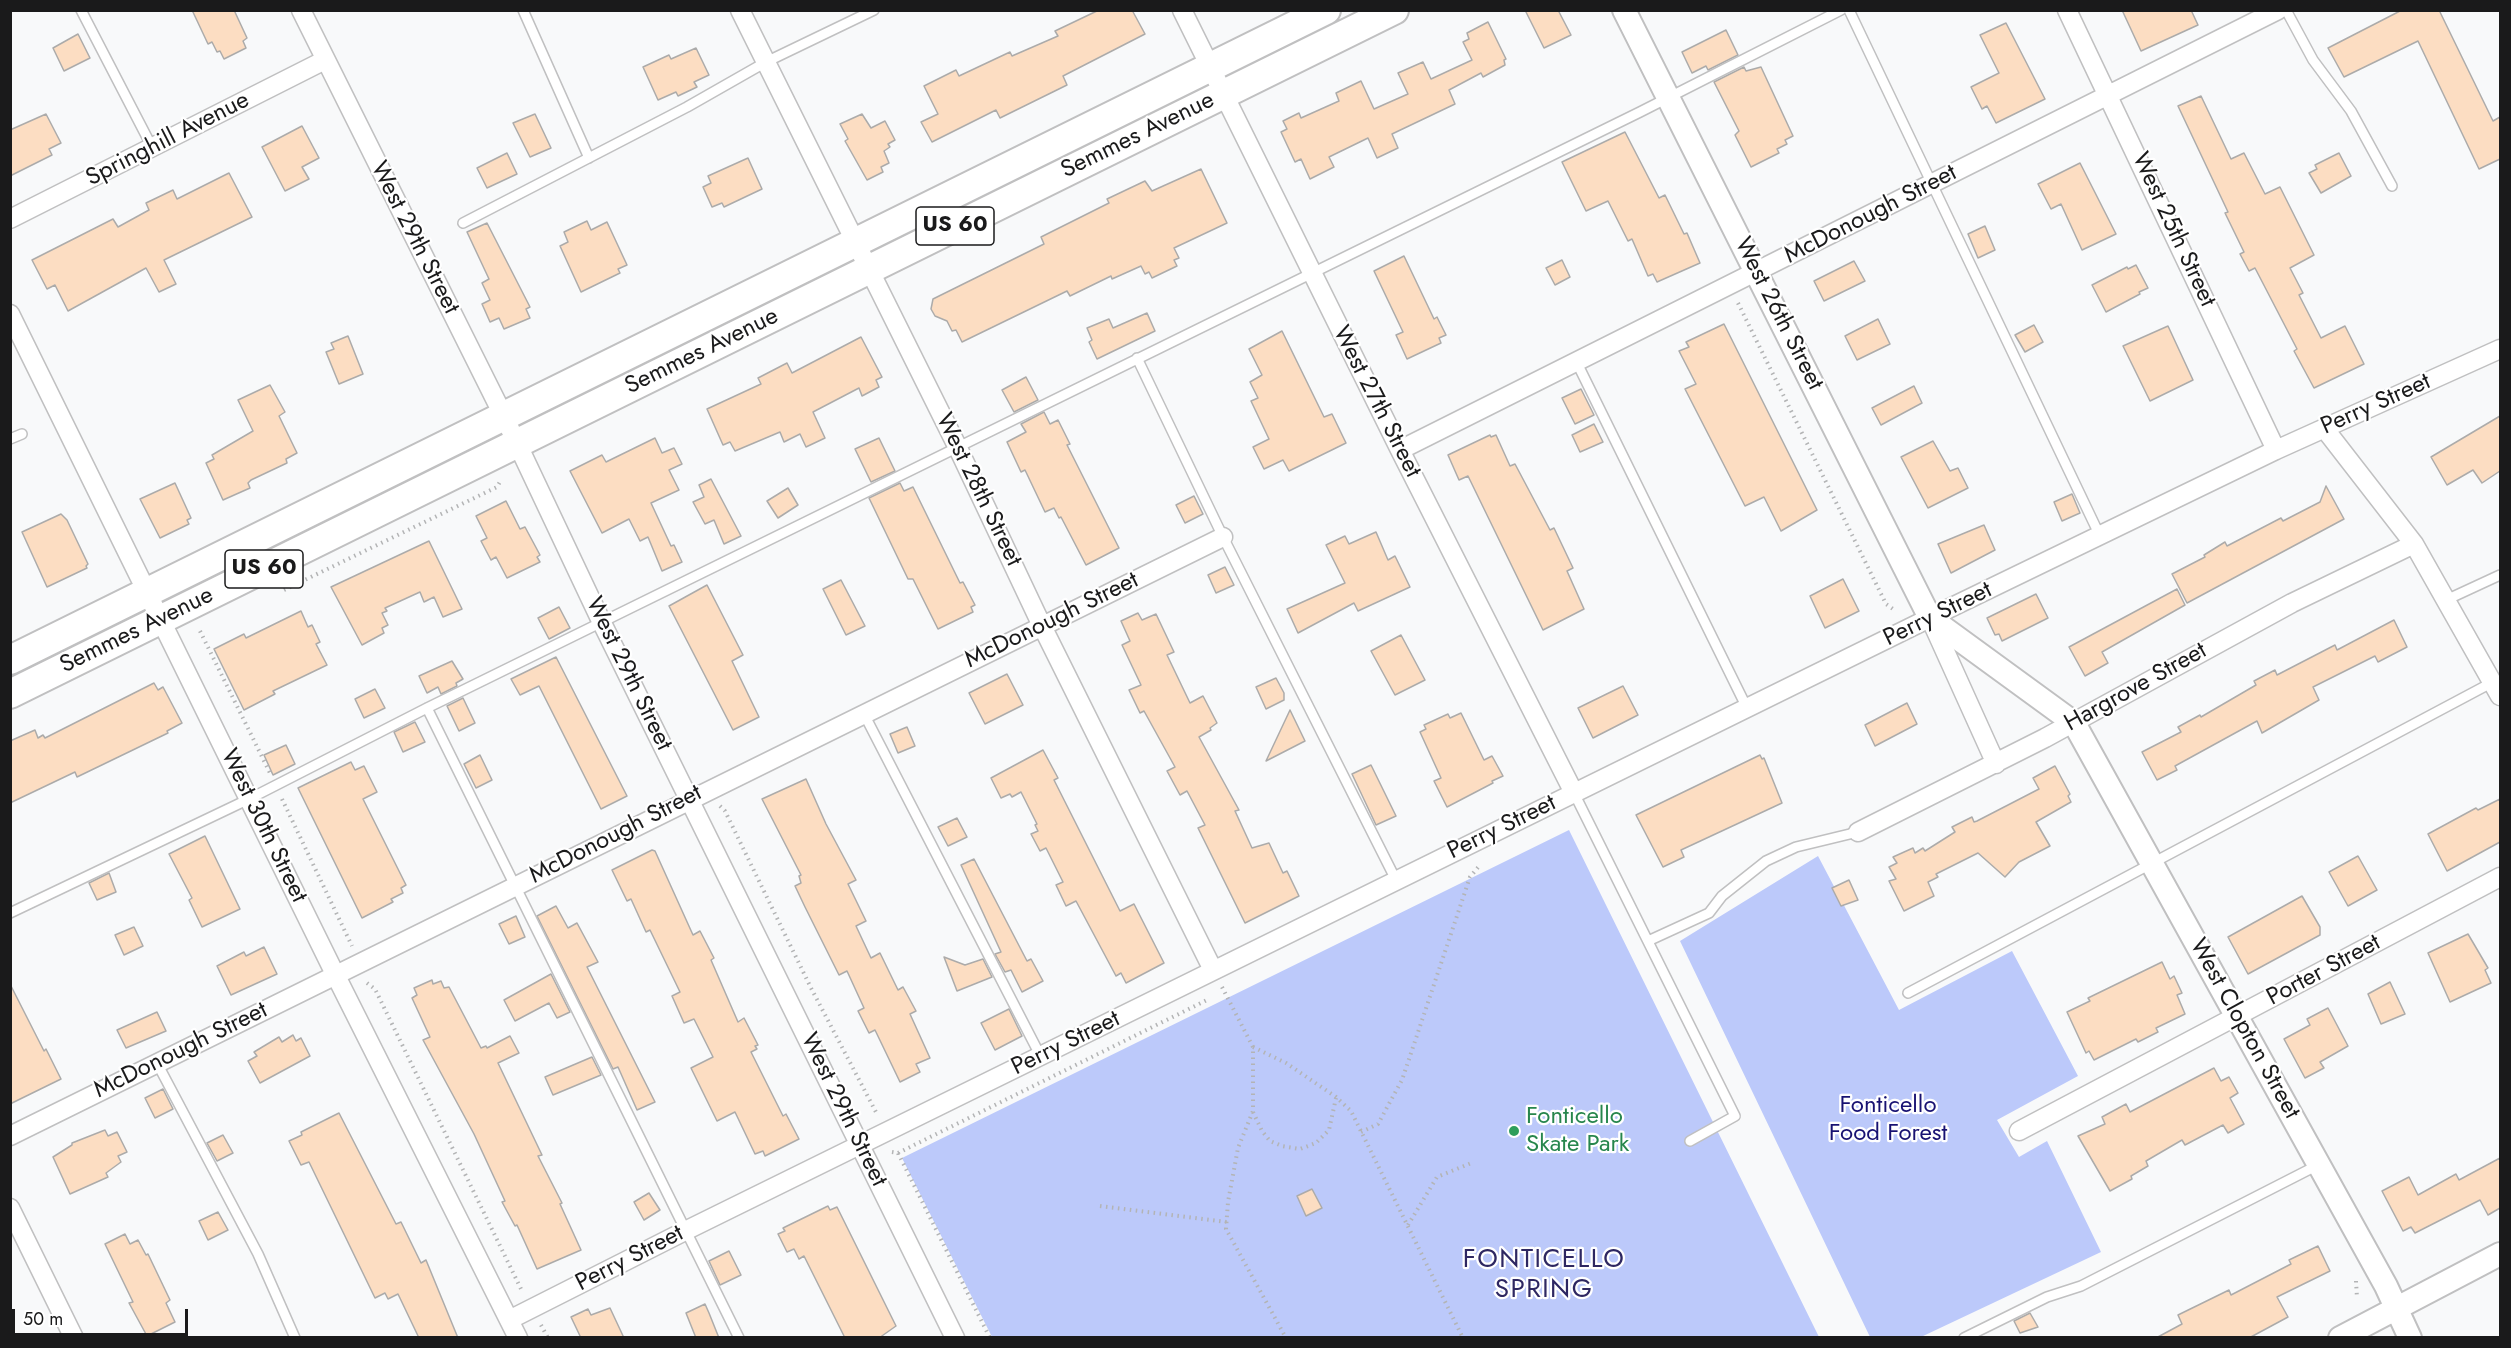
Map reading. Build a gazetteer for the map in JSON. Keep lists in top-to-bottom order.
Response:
{
  "streets": {
    "main road": ["Semmes Avenue", "US 60"],
    "street": [
      "Springhill Avenue",
      "McDonough Street",
      "West 25th Street",
      "West 29th Street",
      "West 26th Street",
      "West 27th Street",
      "Perry Street",
      "West 28th Street",
      "Hargrove Street",
      "West 30th Street",
      "Porter Street",
      "West Clopton Street"
    ]
  },
  "crossings": [
    ["Semmes Avenue", "West 29th Street"],
    ["Semmes Avenue", "West 27th Street"],
    ["Semmes Avenue", "West 28th Street"],
    ["Semmes Avenue", "West 30th Street"],
    ["Springhill Avenue", "West 29th Street"],
    ["McDonough Street", "West 25th Street"],
    ["McDonough Street", "West 29th Street"],
    ["McDonough Street", "West 26th Street"],
    ["McDonough Street", "West 27th Street"],
    ["McDonough Street", "West 28th Street"],
    ["McDonough Street", "West 30th Street"],
    ["West 25th Street", "Perry Street"],
    ["West 29th Street", "Perry Street"],
    ["West 26th Street", "Perry Street"],
    ["West 26th Street", "Hargrove Street"],
    ["West 26th Street", "West Clopton Street"],
    ["West 27th Street", "Perry Street"],
    ["Perry Street", "West 28th Street"],
    ["Perry Street", "West 30th Street"],
    ["Hargrove Street", "West Clopton Street"],
    ["Porter Street", "West Clopton Street"]
  ],
  "districts": ["FONTICELLO SPRING"],
  "parks": ["Fonticello Food Forest"],
  "places": ["Fonticello Skate Park"],
  "scale_bar": "50 m"
}
